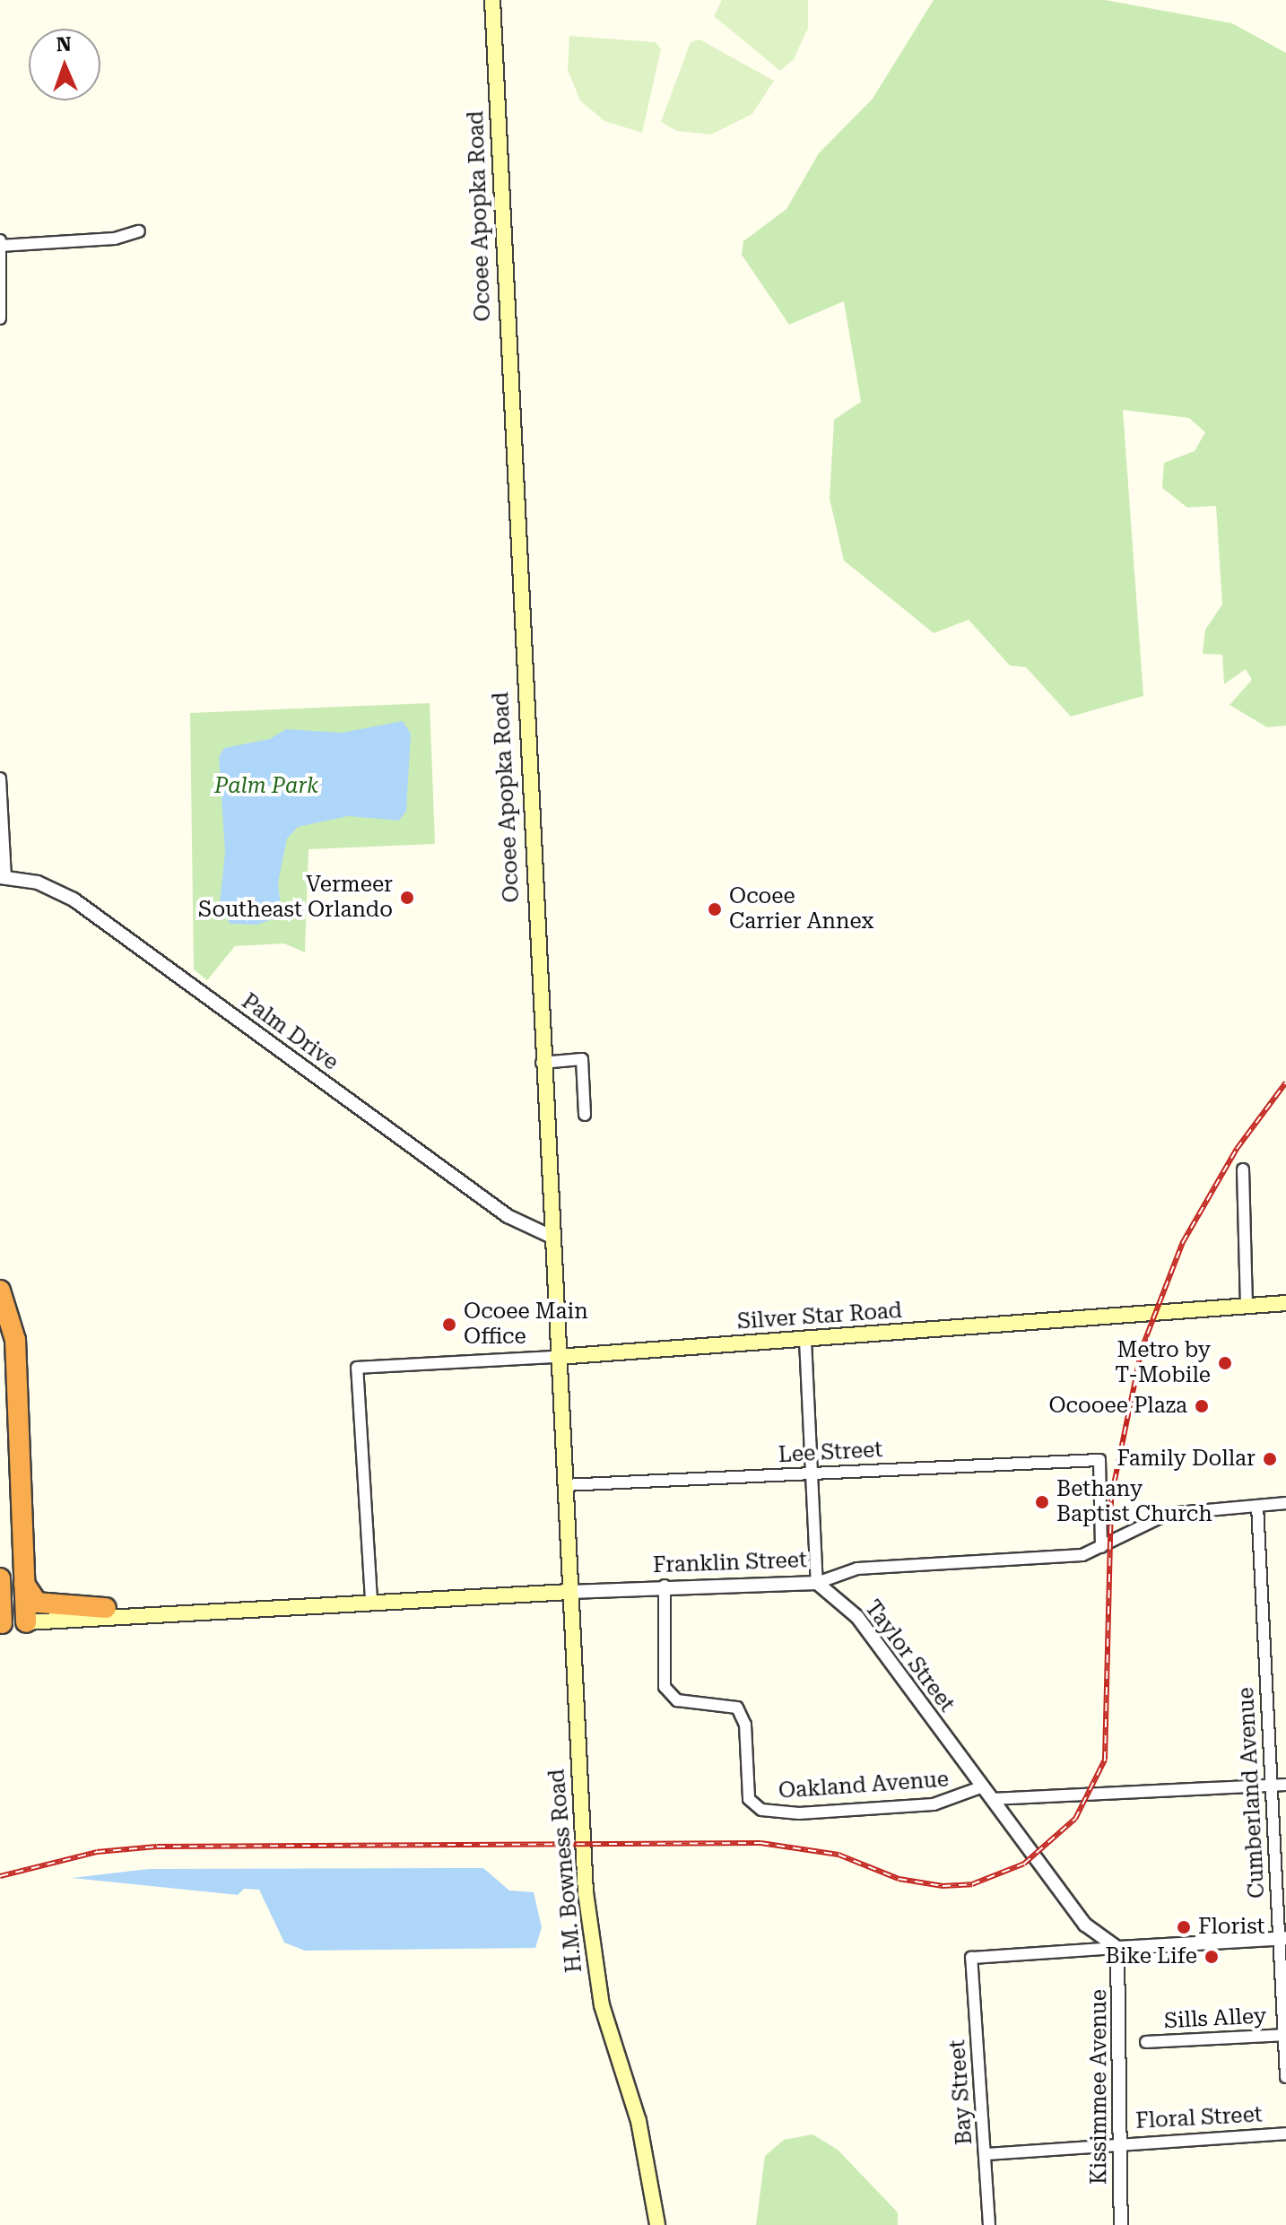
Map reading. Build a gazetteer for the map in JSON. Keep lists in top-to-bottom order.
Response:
{
  "streets": {
    "main road": [
      "Ocoee Apopka Road",
      "Silver Star Road",
      "Franklin Street",
      "H.M. Bowness Road"
    ],
    "street": [
      "Palm Drive",
      "Lee Street",
      "Taylor Street",
      "Oakland Avenue",
      "Cumberland Avenue",
      "Sills Alley",
      "Kissimmee Avenue",
      "Bay Street",
      "Floral Street"
    ]
  },
  "crossings": [
    ["Ocoee Apopka Road", "Palm Drive"],
    ["Ocoee Apopka Road", "Silver Star Road"],
    ["Ocoee Apopka Road", "Lee Street"],
    ["Ocoee Apopka Road", "Franklin Street"],
    ["Ocoee Apopka Road", "H.M. Bowness Road"],
    ["Silver Star Road", "Franklin Street"],
    ["Lee Street", "Franklin Street"],
    ["Franklin Street", "Taylor Street"],
    ["Franklin Street", "Oakland Avenue"],
    ["Franklin Street", "Cumberland Avenue"],
    ["Franklin Street", "H.M. Bowness Road"],
    ["Taylor Street", "Oakland Avenue"],
    ["Taylor Street", "Kissimmee Avenue"],
    ["Taylor Street", "Bay Street"],
    ["Cumberland Avenue", "Sills Alley"],
    ["Kissimmee Avenue", "Bay Street"],
    ["Kissimmee Avenue", "Floral Street"],
    ["Bay Street", "Floral Street"]
  ],
  "parks": ["Palm Park"],
  "places": [
    "Vermeer Southeast Orlando",
    "Ocoee Carrier Annex",
    "Ocoee Main Office",
    "Metro by T-Mobile",
    "Ocooee Plaza",
    "Family Dollar",
    "Bethany Baptist Church",
    "Florist",
    "Bike Life"
  ],
  "north": "top"
}
